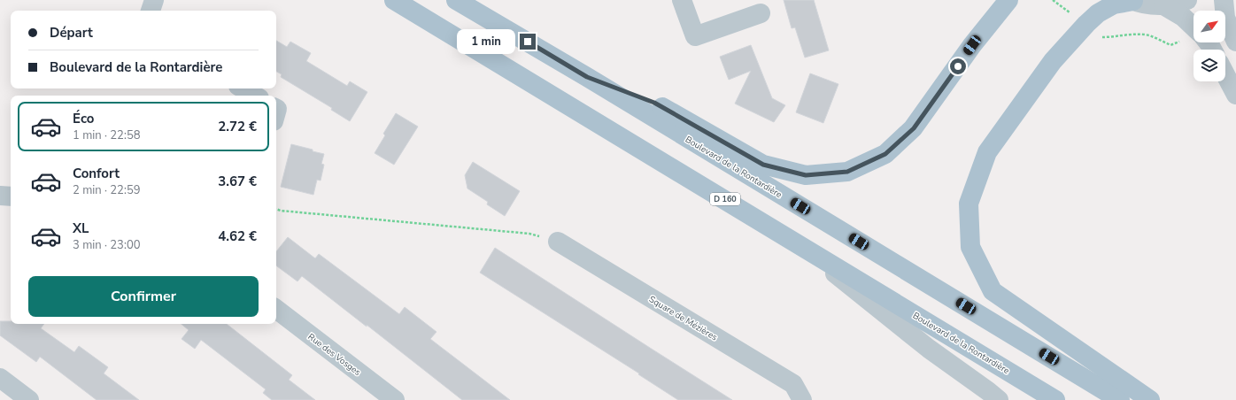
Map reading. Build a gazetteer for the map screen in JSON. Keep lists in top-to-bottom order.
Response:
{
  "streets": {
    "main road": ["Boulevard de la Rontardière", "D 160"],
    "street": ["Square de Mézières", "Rue des Vosges"]
  },
  "north": "top right",
  "page": {
    "banner": ["Départ", "Boulevard de la Rontardière"],
    "bubble": "1 min",
    "list": [
      {
        "name": "Éco",
        "note": "1 min · 22:58",
        "value": "2.72 €"
      },
      {
        "name": "Confort",
        "note": "2 min · 22:59",
        "value": "3.67 €"
      },
      {
        "name": "XL",
        "note": "3 min · 23:00",
        "value": "4.62 €"
      }
    ],
    "buttons": "Confirmer"
  }
}
